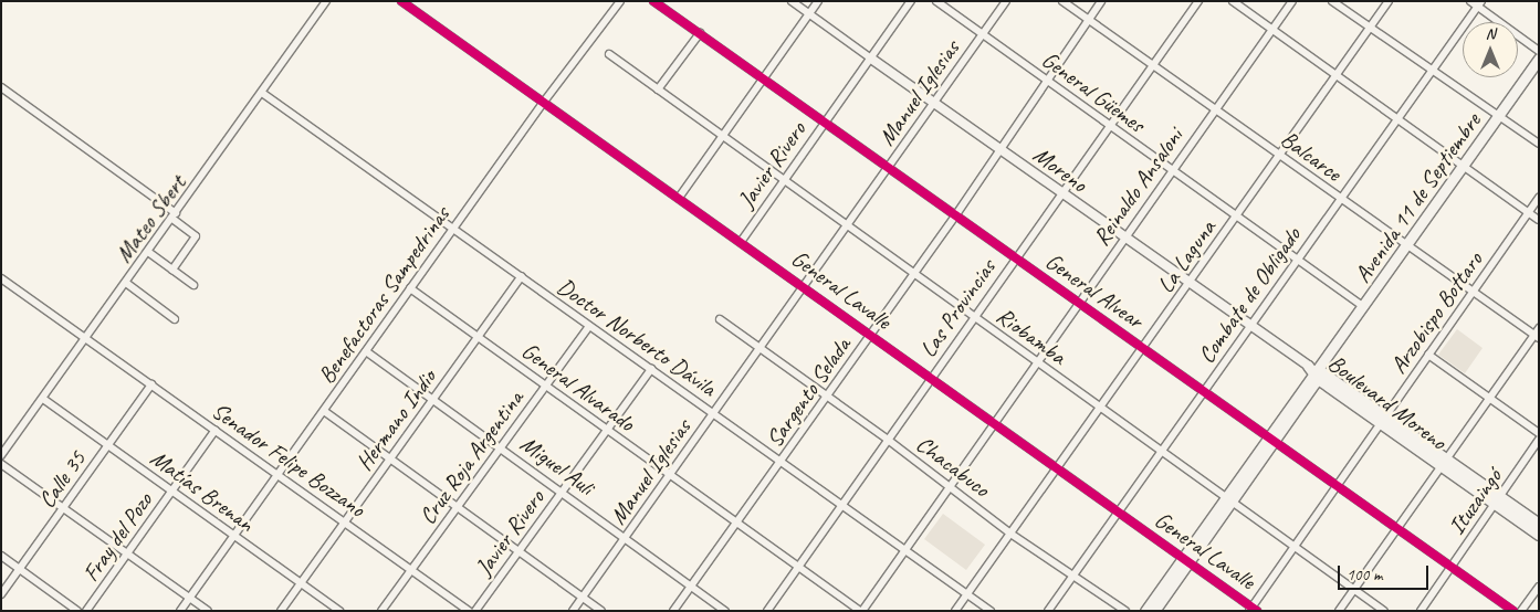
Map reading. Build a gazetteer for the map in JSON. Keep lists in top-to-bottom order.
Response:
{
  "streets": {
    "main road": ["Avenida 11 de Septiembre", "Boulevard Moreno"],
    "street": [
      "General Güemes",
      "Manuel Iglesias",
      "Balcarce",
      "Javier Rivero",
      "Moreno",
      "Reinaldo Ansaloni",
      "Mateo Sbert",
      "La Laguna",
      "General Lavalle",
      "General Alvear",
      "Benefactoras Sampedrinas",
      "Combate de Obligado",
      "Las Provincias",
      "Arzobispo Bottaro",
      "Riobamba",
      "Doctor Norberto Dávila",
      "General Alvarado",
      "Sargento Selada",
      "Hermano Indio",
      "Cruz Roja Argentina",
      "Senador Felipe Bozzano",
      "Miguel Auli",
      "Chacabuco",
      "Calle 35",
      "Matías Brenan",
      "Ituzaingó",
      "Fray del Pozo"
    ]
  },
  "crossings": [
    ["General Güemes", "Manuel Iglesias"],
    ["General Güemes", "Reinaldo Ansaloni"],
    ["General Güemes", "Avenida 11 de Septiembre"],
    ["General Güemes", "La Laguna"],
    ["General Güemes", "Combate de Obligado"],
    ["General Güemes", "Las Provincias"],
    ["General Güemes", "Sargento Selada"],
    ["Manuel Iglesias", "Moreno"],
    ["Manuel Iglesias", "General Lavalle"],
    ["Manuel Iglesias", "General Alvear"],
    ["Manuel Iglesias", "Riobamba"],
    ["Manuel Iglesias", "Doctor Norberto Dávila"],
    ["Manuel Iglesias", "General Alvarado"],
    ["Manuel Iglesias", "Miguel Auli"],
    ["Manuel Iglesias", "Chacabuco"],
    ["Balcarce", "Reinaldo Ansaloni"],
    ["Balcarce", "Avenida 11 de Septiembre"],
    ["Balcarce", "La Laguna"],
    ["Balcarce", "Combate de Obligado"],
    ["Balcarce", "Las Provincias"],
    ["Balcarce", "Arzobispo Bottaro"],
    ["Balcarce", "Sargento Selada"],
    ["Javier Rivero", "Moreno"],
    ["Javier Rivero", "General Lavalle"],
    ["Javier Rivero", "General Alvear"],
    ["Javier Rivero", "Riobamba"],
    ["Javier Rivero", "Doctor Norberto Dávila"],
    ["Javier Rivero", "General Alvarado"],
    ["Javier Rivero", "Miguel Auli"],
    ["Moreno", "Reinaldo Ansaloni"],
    ["Moreno", "Avenida 11 de Septiembre"],
    ["Moreno", "La Laguna"],
    ["Moreno", "Combate de Obligado"],
    ["Moreno", "Las Provincias"],
    ["Moreno", "Sargento Selada"],
    ["Moreno", "Boulevard Moreno"],
    ["Reinaldo Ansaloni", "General Lavalle"],
    ["Reinaldo Ansaloni", "General Alvear"],
    ["Reinaldo Ansaloni", "Riobamba"],
    ["Reinaldo Ansaloni", "Doctor Norberto Dávila"],
    ["Reinaldo Ansaloni", "General Alvarado"],
    ["Reinaldo Ansaloni", "Chacabuco"],
    ["Avenida 11 de Septiembre", "General Lavalle"],
    ["Avenida 11 de Septiembre", "General Alvear"],
    ["Avenida 11 de Septiembre", "Riobamba"],
    ["Avenida 11 de Septiembre", "Boulevard Moreno"],
    ["Mateo Sbert", "Doctor Norberto Dávila"],
    ["Mateo Sbert", "Senador Felipe Bozzano"],
    ["Mateo Sbert", "Matías Brenan"],
    ["La Laguna", "General Lavalle"],
    ["La Laguna", "General Alvear"],
    ["La Laguna", "Riobamba"],
    ["La Laguna", "Doctor Norberto Dávila"],
    ["La Laguna", "Chacabuco"],
    ["General Lavalle", "Benefactoras Sampedrinas"],
    ["General Lavalle", "Combate de Obligado"],
    ["General Lavalle", "Las Provincias"],
    ["General Lavalle", "Arzobispo Bottaro"],
    ["General Lavalle", "Sargento Selada"],
    ["General Alvear", "Combate de Obligado"],
    ["General Alvear", "Las Provincias"],
    ["General Alvear", "Arzobispo Bottaro"],
    ["General Alvear", "Sargento Selada"],
    ["General Alvear", "Ituzaingó"],
    ["Benefactoras Sampedrinas", "Doctor Norberto Dávila"],
    ["Benefactoras Sampedrinas", "General Alvarado"],
    ["Benefactoras Sampedrinas", "Senador Felipe Bozzano"],
    ["Benefactoras Sampedrinas", "Miguel Auli"],
    ["Benefactoras Sampedrinas", "Matías Brenan"],
    ["Combate de Obligado", "Riobamba"],
    ["Combate de Obligado", "Chacabuco"],
    ["Las Provincias", "Riobamba"],
    ["Las Provincias", "Doctor Norberto Dávila"],
    ["Las Provincias", "General Alvarado"],
    ["Las Provincias", "Chacabuco"],
    ["Arzobispo Bottaro", "Riobamba"],
    ["Arzobispo Bottaro", "Boulevard Moreno"],
    ["Riobamba", "Sargento Selada"],
    ["Doctor Norberto Dávila", "Sargento Selada"],
    ["Doctor Norberto Dávila", "Hermano Indio"],
    ["Doctor Norberto Dávila", "Cruz Roja Argentina"],
    ["General Alvarado", "Sargento Selada"],
    ["General Alvarado", "Hermano Indio"],
    ["General Alvarado", "Cruz Roja Argentina"],
    ["Sargento Selada", "Miguel Auli"],
    ["Sargento Selada", "Chacabuco"],
    ["Boulevard Moreno", "Ituzaingó"],
    ["Hermano Indio", "Senador Felipe Bozzano"],
    ["Hermano Indio", "Miguel Auli"],
    ["Hermano Indio", "Matías Brenan"],
    ["Cruz Roja Argentina", "Senador Felipe Bozzano"],
    ["Cruz Roja Argentina", "Miguel Auli"],
    ["Senador Felipe Bozzano", "Calle 35"],
    ["Senador Felipe Bozzano", "Fray del Pozo"],
    ["Calle 35", "Matías Brenan"],
    ["Matías Brenan", "Fray del Pozo"]
  ],
  "scale_bar": "100 m",
  "north": "top"
}
